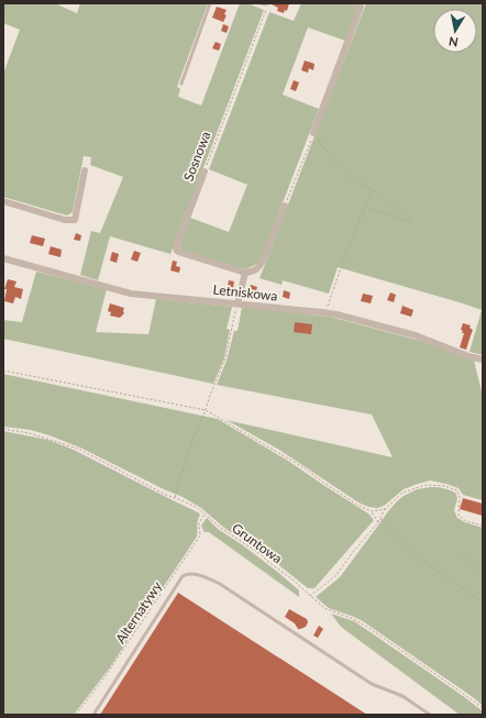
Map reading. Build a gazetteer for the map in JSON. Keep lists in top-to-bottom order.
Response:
{
  "streets": {
    "street": ["Sosnowa", "Letniskowa"],
    "path": ["Gruntowa", "Alternatywy"]
  },
  "crossings": [
    ["Gruntowa", "Alternatywy"]
  ],
  "north": "bottom"
}
